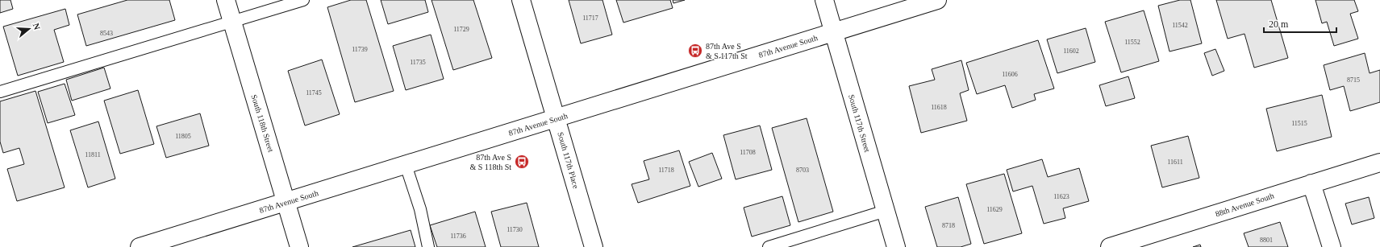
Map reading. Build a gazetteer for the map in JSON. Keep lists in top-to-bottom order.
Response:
{
  "streets": {
    "street": [
      "87th Avenue South",
      "South 118th Street",
      "South 117th Street",
      "South 117th Place",
      "88th Avenue South"
    ]
  },
  "crossings": [
    ["87th Avenue South", "South 118th Street"],
    ["87th Avenue South", "South 117th Street"],
    ["87th Avenue South", "South 117th Place"]
  ],
  "places": {
    "bus stop": ["87th Ave S & S 117th St", "87th Ave S & S 118th St"]
  },
  "house_numbers": [
    "11717",
    "11542",
    "11729",
    "8543",
    "11552",
    "11739",
    "11602",
    "11735",
    "11606",
    "8715",
    "11745",
    "11618",
    "11515",
    "11805",
    "11708",
    "11811",
    "11611",
    "11718",
    "8703",
    "11623",
    "11629",
    "8718",
    "11730",
    "11736",
    "8801"
  ],
  "scale_bar": "20 m",
  "north": "right"
}
